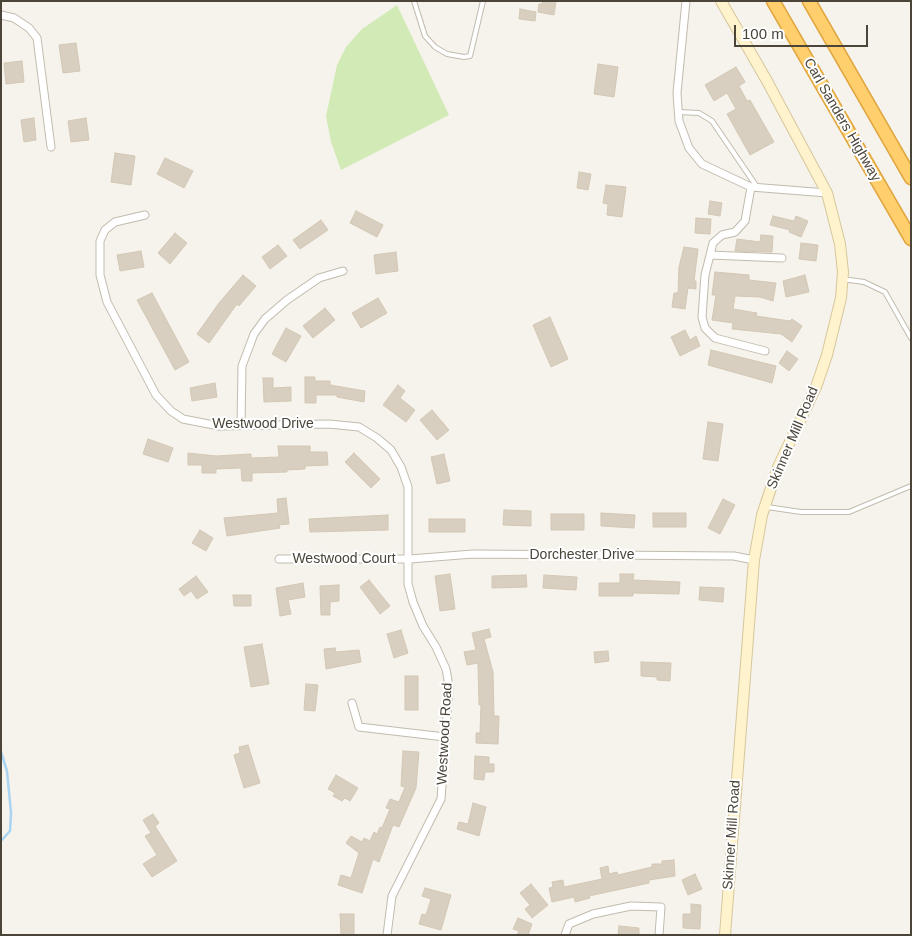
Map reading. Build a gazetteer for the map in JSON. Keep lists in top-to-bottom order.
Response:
{
  "streets": {
    "highway": ["Carl Sanders Highway"],
    "street": [
      "Westwood Drive",
      "Skinner Mill Road",
      "Dorchester Drive",
      "Westwood Court",
      "Westwood Road"
    ]
  },
  "crossings": [
    ["Westwood Drive", "Dorchester Drive"],
    ["Westwood Drive", "Westwood Court"],
    ["Westwood Drive", "Westwood Road"],
    ["Skinner Mill Road", "Dorchester Drive"],
    ["Dorchester Drive", "Westwood Court"],
    ["Dorchester Drive", "Westwood Road"],
    ["Westwood Court", "Westwood Road"]
  ],
  "scale_bar": "100 m"
}
